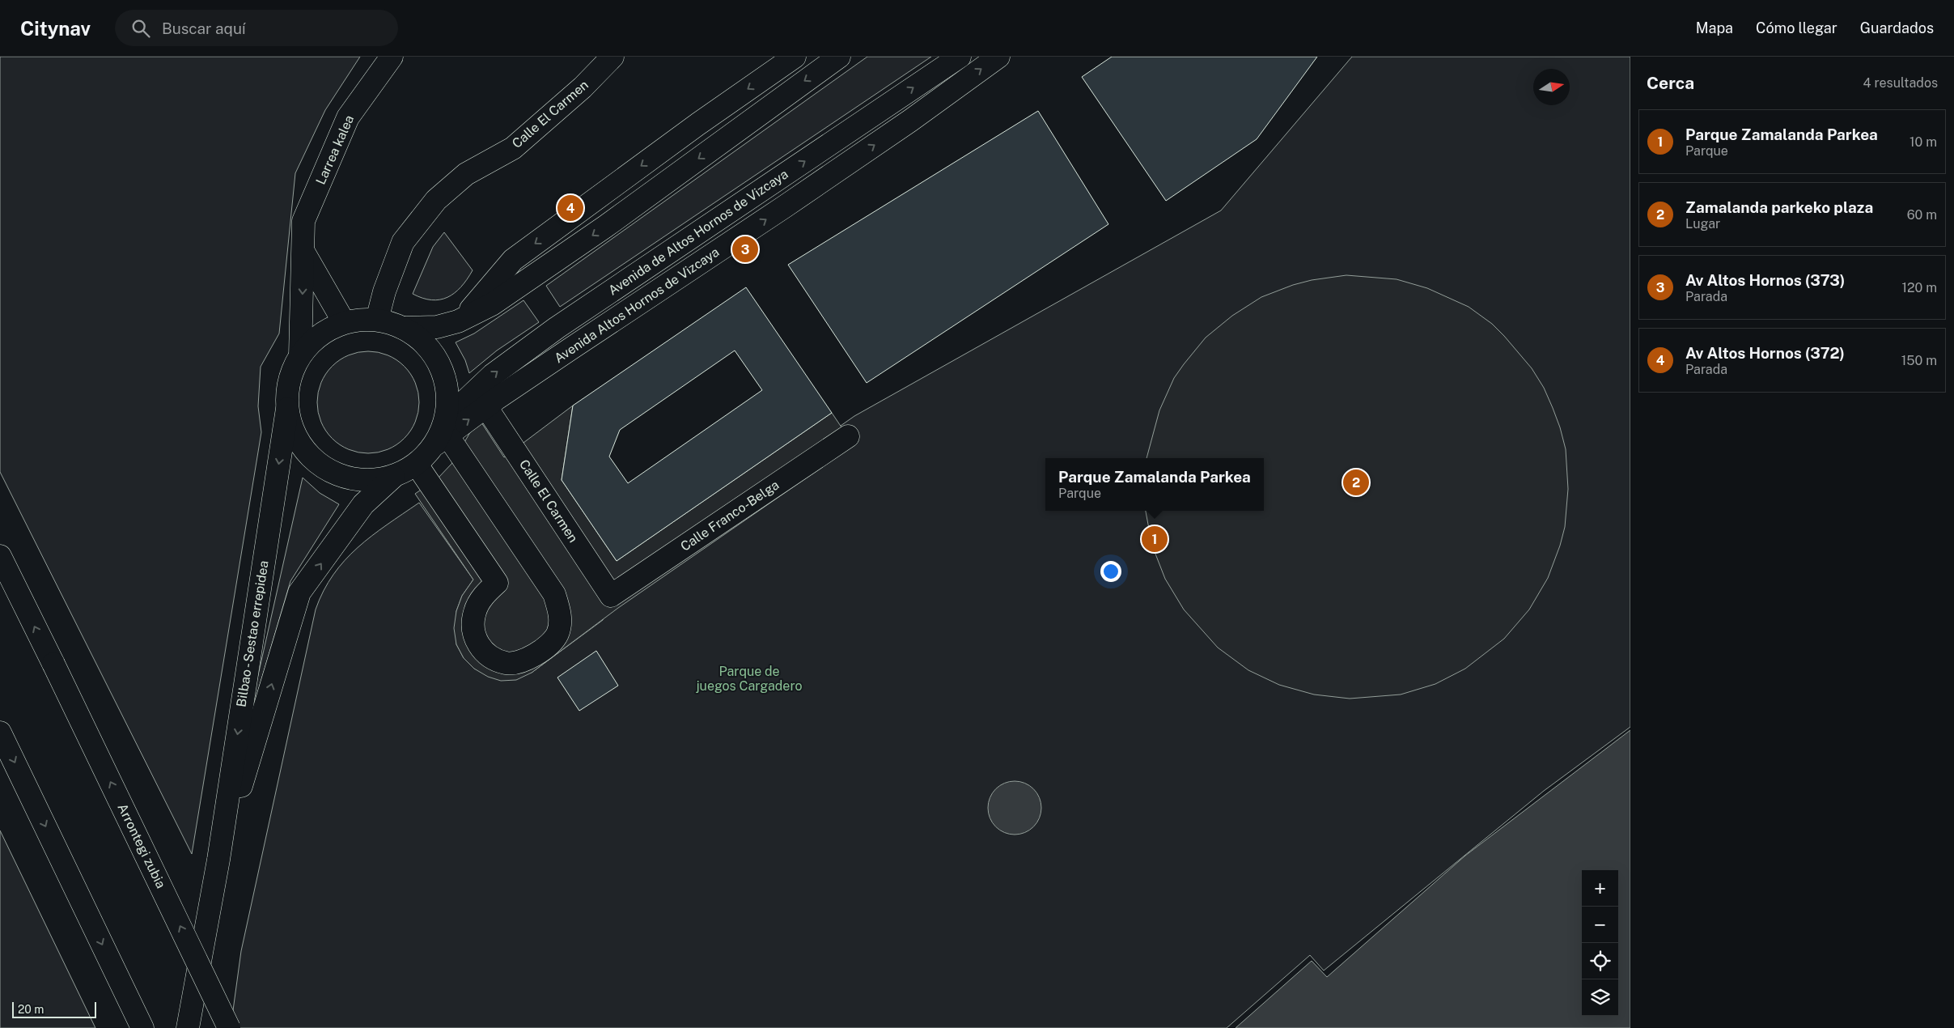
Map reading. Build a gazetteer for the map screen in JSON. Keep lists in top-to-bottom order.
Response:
{
  "streets": {
    "main road": [
      "Calle El Carmen",
      "Larrea kalea",
      "Avenida de Altos Hornos de Vizcaya",
      "Avenida Altos Hornos de Vizcaya",
      "Calle Franco-Belga",
      "Bilbao - Sestao errepidea",
      "Arrontegi zubia"
    ]
  },
  "crossings": [
    ["Calle El Carmen", "Avenida Altos Hornos de Vizcaya"],
    ["Calle El Carmen", "Calle Franco-Belga"],
    ["Larrea kalea", "Bilbao - Sestao errepidea"],
    ["Avenida de Altos Hornos de Vizcaya", "Avenida Altos Hornos de Vizcaya"]
  ],
  "parks": ["Parque de juegos Cargadero"],
  "scale_bar": "20 m",
  "north": "right",
  "page": {
    "header": "Citynav",
    "search": "Buscar aquí",
    "nav": ["Mapa", "Cómo llegar", "Guardados"],
    "heading": ["Cerca", "4 resultados"],
    "list": [
      {
        "mark": "1",
        "name": "Parque Zamalanda Parkea",
        "note": "Parque",
        "value": "10 m"
      },
      {
        "mark": "2",
        "name": "Zamalanda parkeko plaza",
        "note": "Lugar",
        "value": "60 m"
      },
      {
        "mark": "3",
        "name": "Av Altos Hornos (373)",
        "note": "Parada",
        "value": "120 m"
      },
      {
        "mark": "4",
        "name": "Av Altos Hornos (372)",
        "note": "Parada",
        "value": "150 m"
      }
    ],
    "pins": [
      "4",
      "3",
      "2",
      "1"
    ],
    "popup": ["Parque Zamalanda Parkea", "Parque"],
    "map_buttons": ["+", "−"],
    "scale": "20 m"
  }
}
